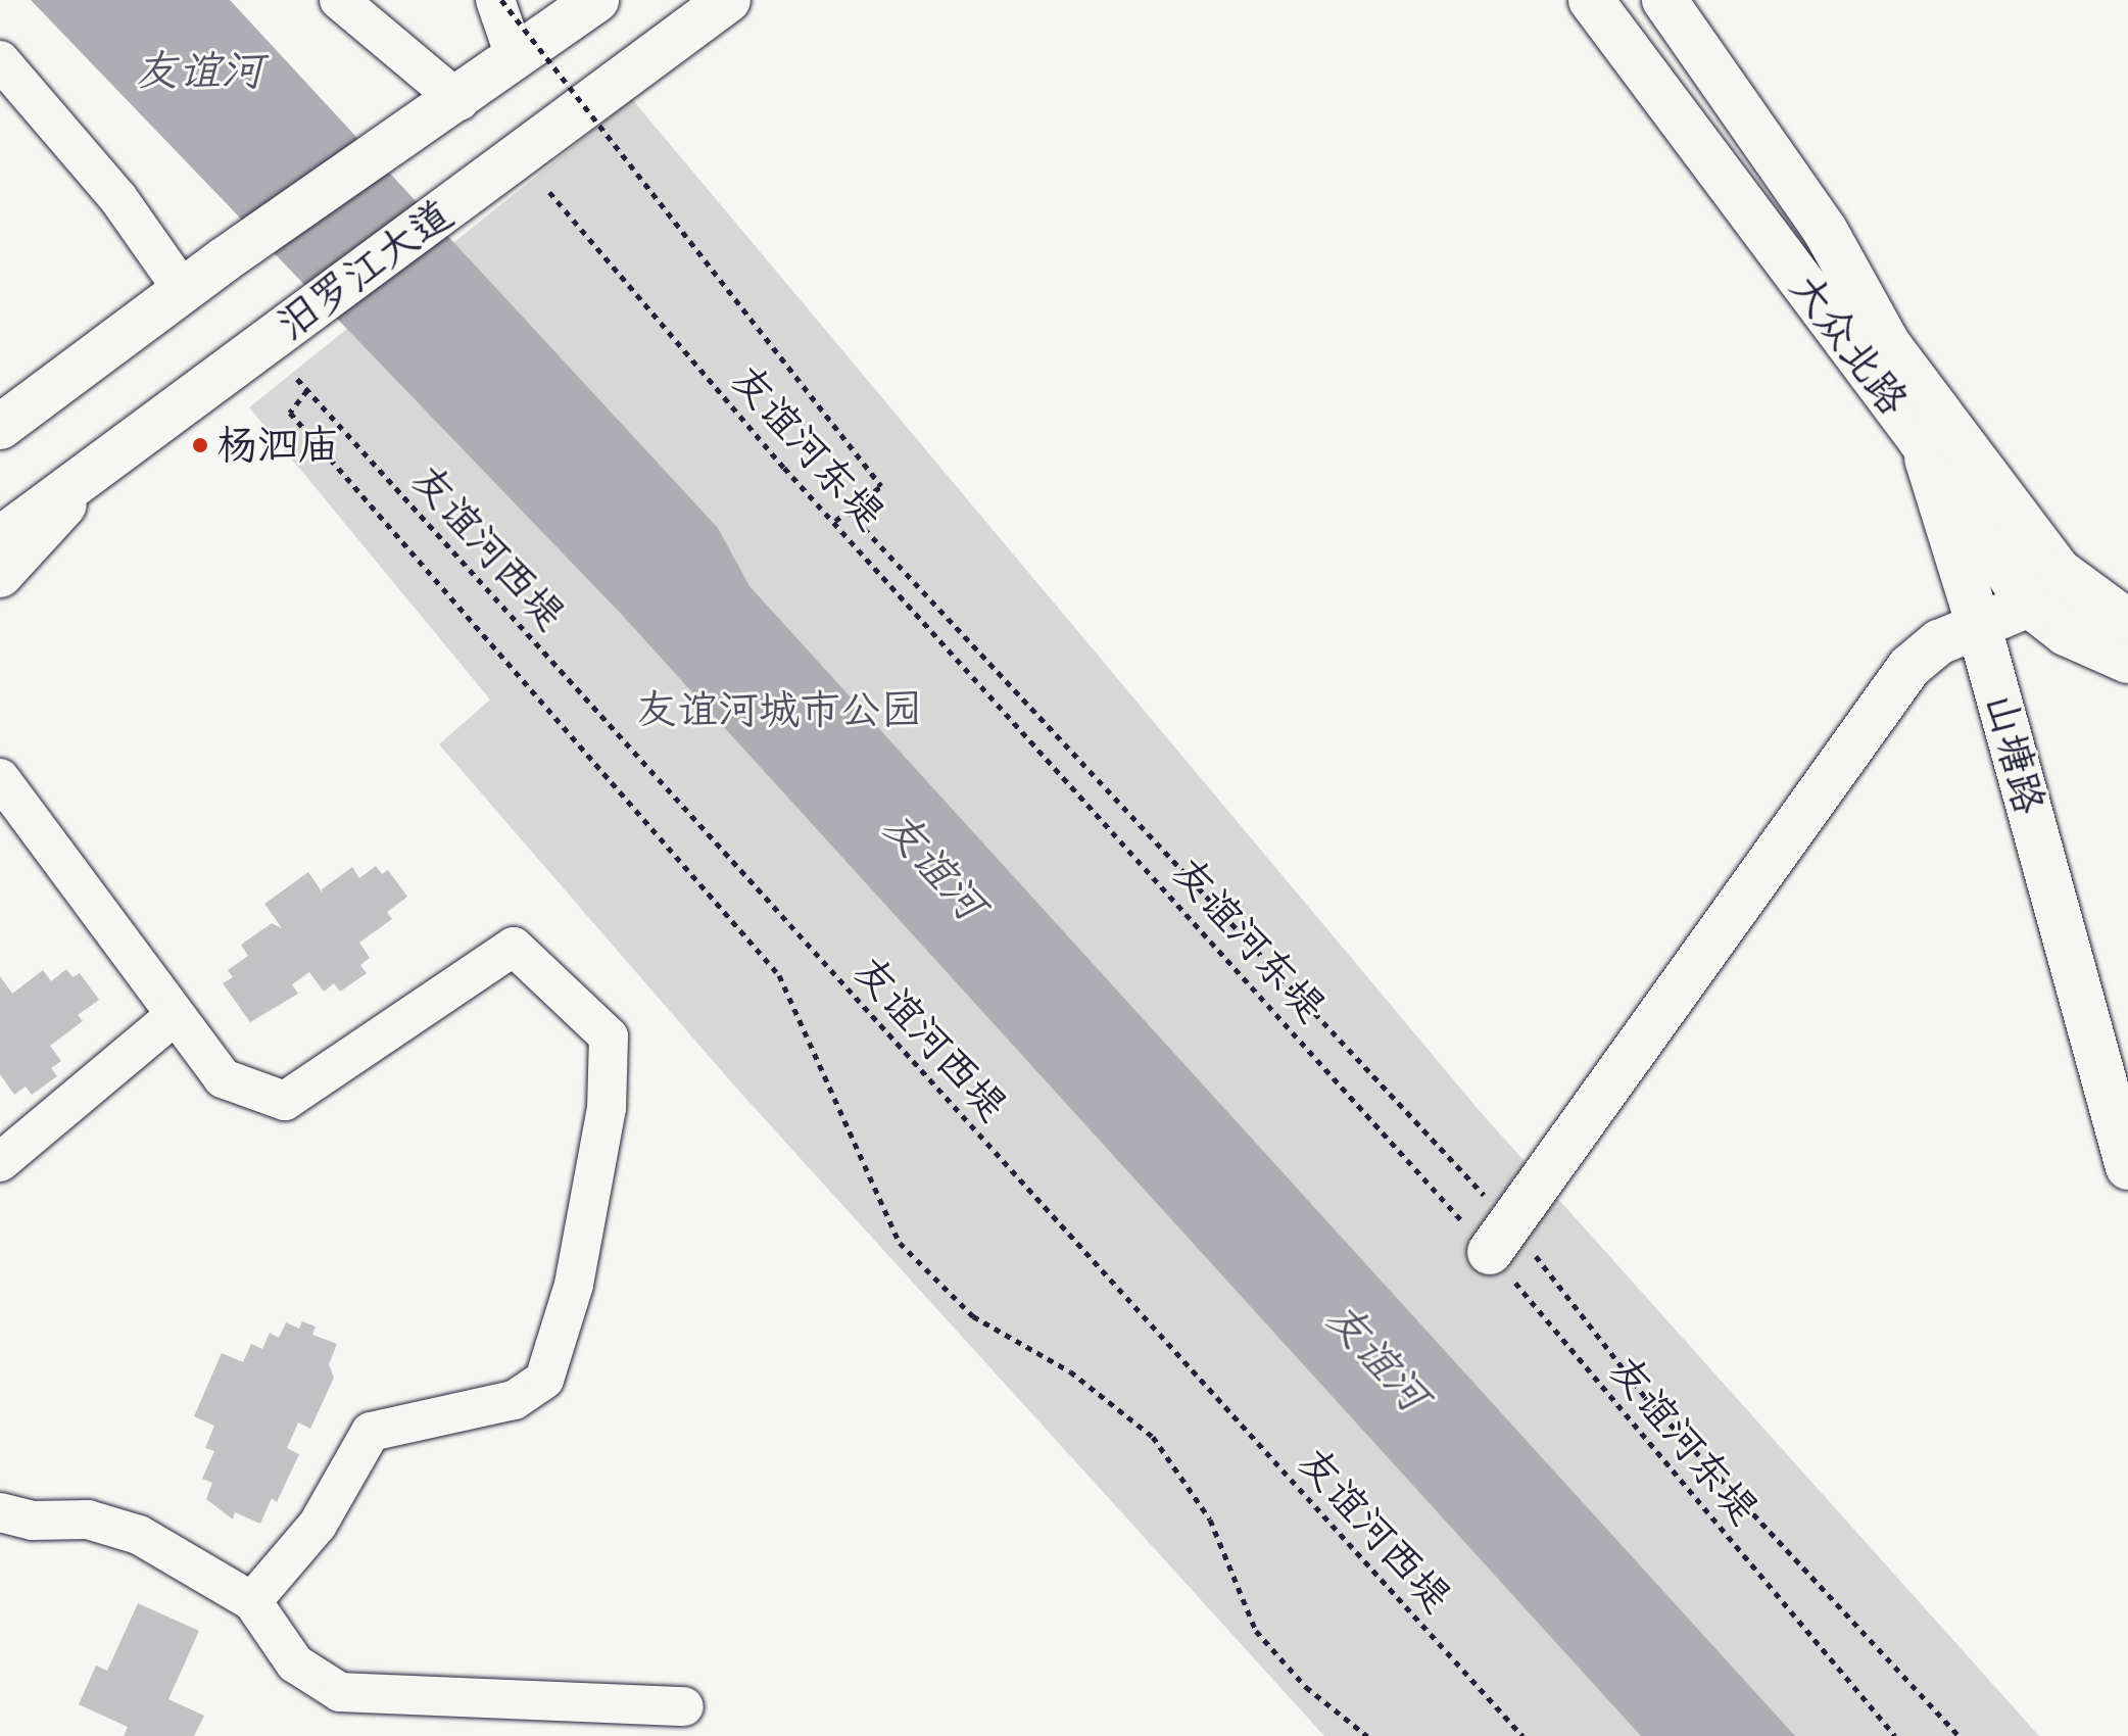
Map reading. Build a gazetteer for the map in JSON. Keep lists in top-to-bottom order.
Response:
{
  "streets": {
    "main road": ["汨罗江大道", "大众北路", "山塘路"],
    "path": ["友谊河东堤", "友谊河西堤"]
  },
  "crossings": [
    ["大众北路", "山塘路"]
  ],
  "water": ["友谊河"],
  "parks": ["友谊河城市公园"],
  "places": ["杨泗庙"]
}
